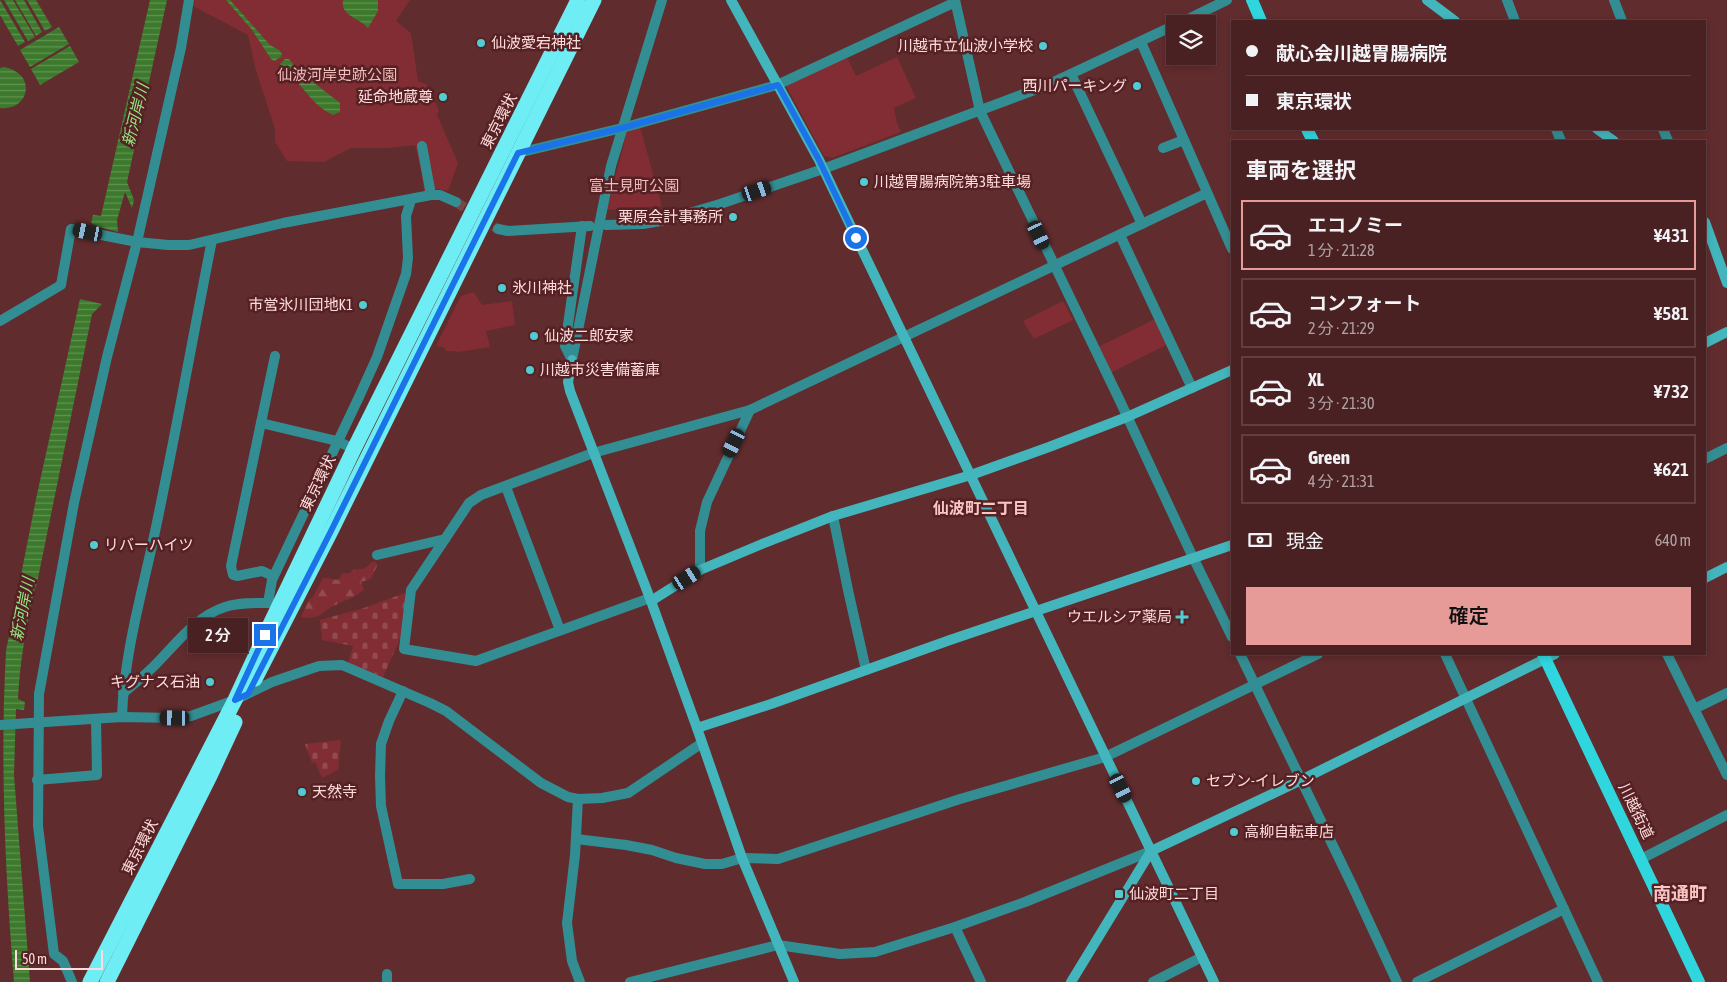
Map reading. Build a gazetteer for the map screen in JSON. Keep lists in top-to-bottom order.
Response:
{
  "streets": {
    "highway": ["東京環状"],
    "main road": ["川越街道"]
  },
  "districts": ["仙波町二丁目", "南通町"],
  "water": ["新河岸川"],
  "parks": ["仙波河岸史跡公園", "富士見町公園"],
  "places": {
    "other": [
      "仙波愛宕神社",
      "川越市立仙波小学校",
      "西川パーキング",
      "延命地蔵尊",
      "川越胃腸病院第3駐車場",
      "栗原会計事務所",
      "氷川神社",
      "市営氷川団地K1",
      "仙波二郎安家",
      "川越市災害備蓄庫",
      "リバーハイツ",
      "キグナス石油",
      "セブン-イレブン",
      "天然寺",
      "高柳自転車店"
    ],
    "health": ["ウエルシア薬局"],
    "transit": ["仙波町二丁目"]
  },
  "scale_bar": "50 m",
  "page": {
    "banner": ["献心会川越胃腸病院", "東京環状"],
    "heading": "車両を選択",
    "list": [
      {
        "name": "エコノミー",
        "note": "1 分 · 21:28",
        "value": "¥431"
      },
      {
        "name": "コンフォート",
        "note": "2 分 · 21:29",
        "value": "¥581"
      },
      {
        "name": "XL",
        "note": "3 分 · 21:30",
        "value": "¥732"
      },
      {
        "name": "Green",
        "note": "4 分 · 21:31",
        "value": "¥621"
      }
    ],
    "pay": ["現金", "640 m"],
    "buttons": "確定",
    "bubble": "2 分",
    "scale": "50 m"
  }
}
